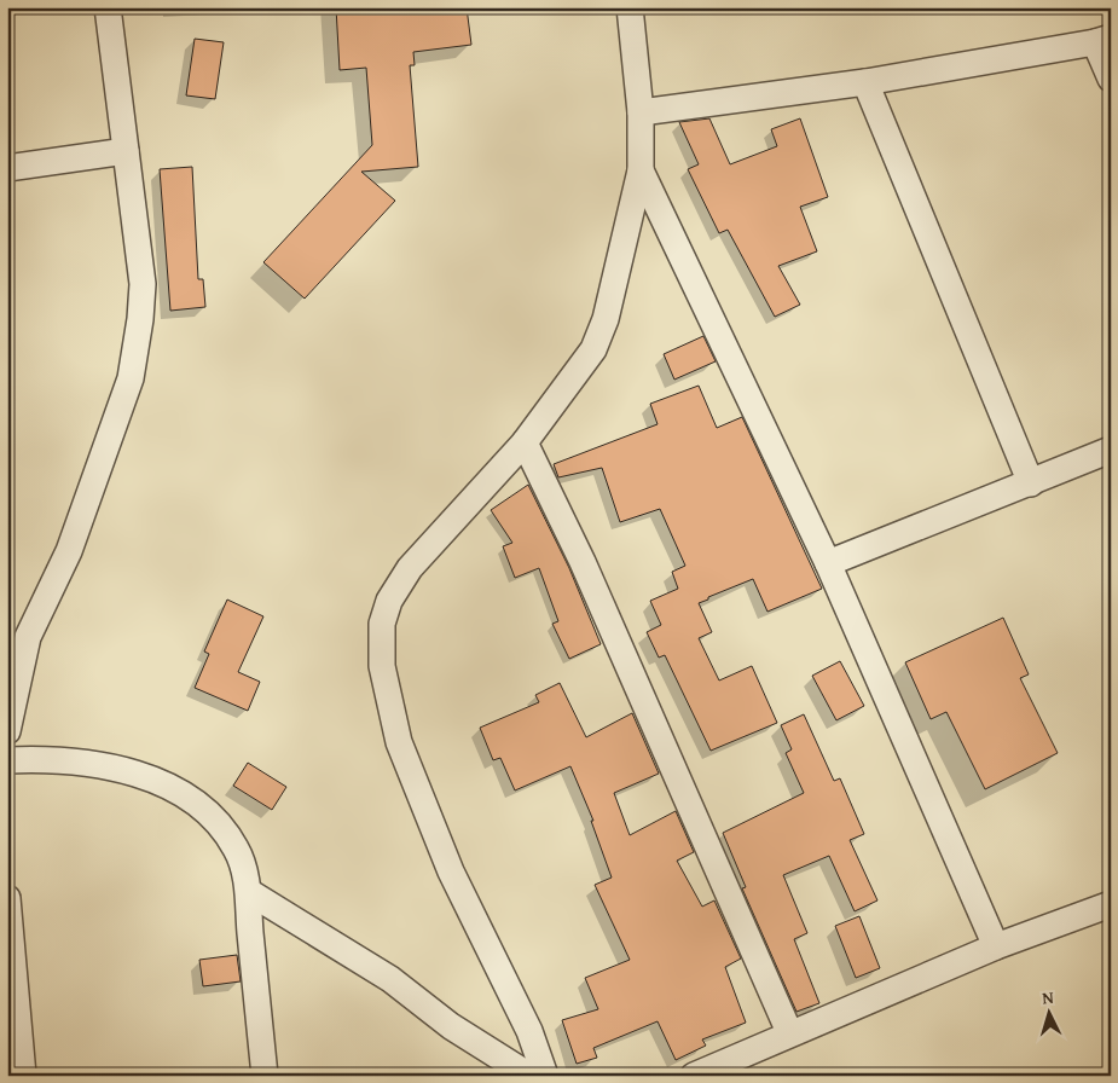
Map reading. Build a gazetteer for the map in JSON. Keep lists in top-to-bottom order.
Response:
{
  "north": "top"
}
